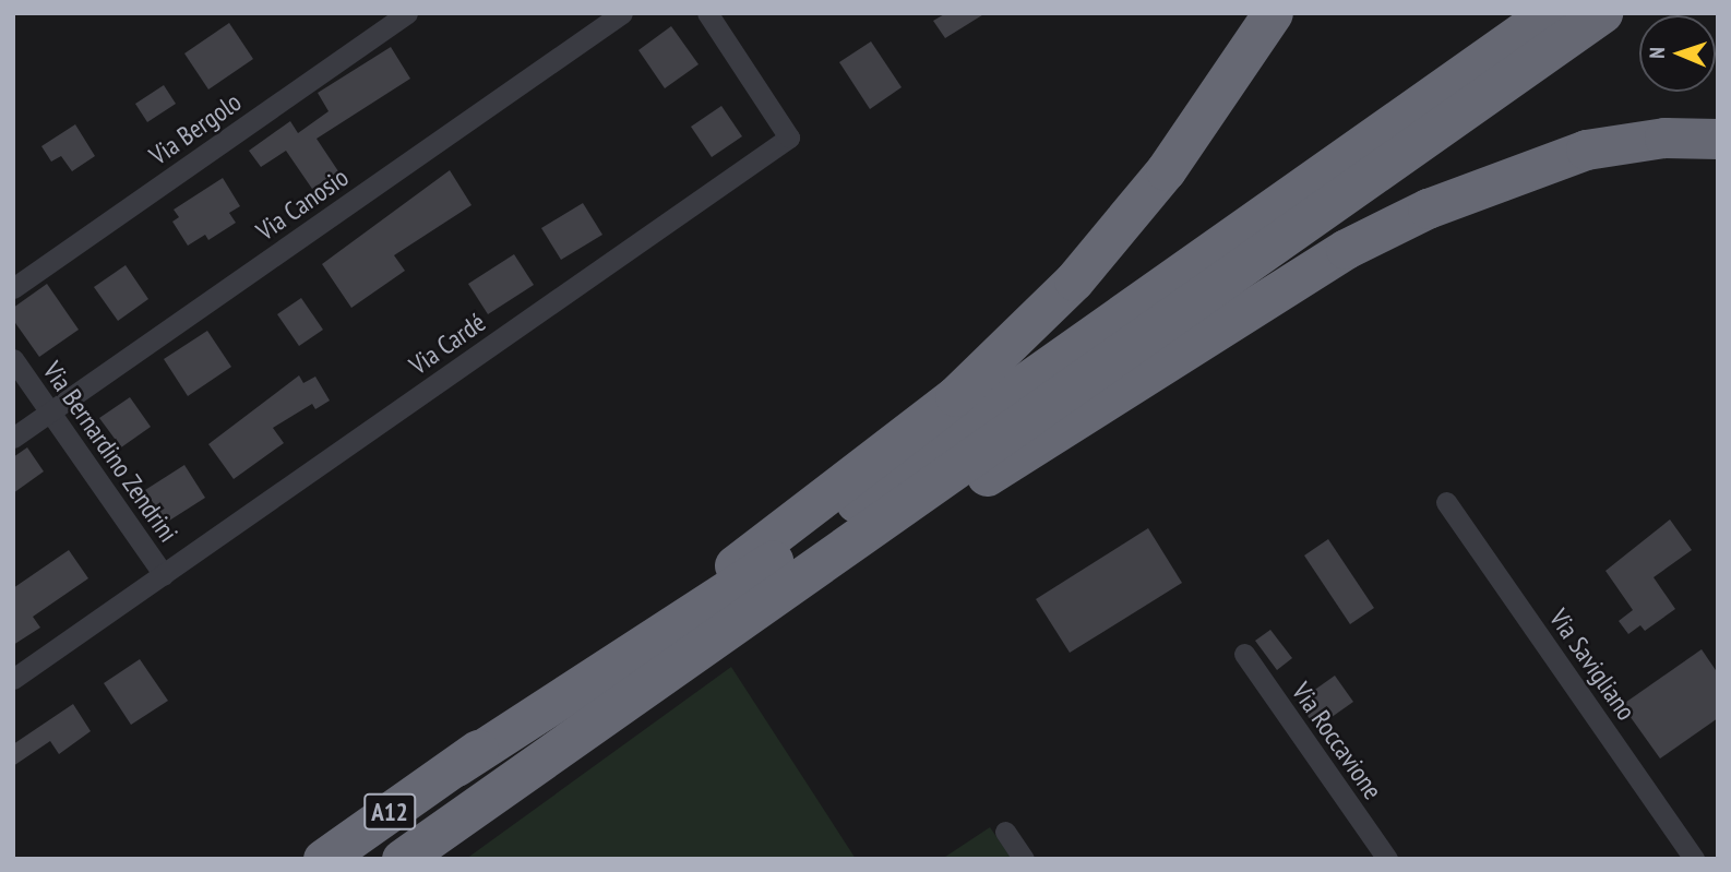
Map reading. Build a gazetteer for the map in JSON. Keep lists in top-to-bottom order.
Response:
{
  "streets": {
    "highway": ["A12"],
    "street": [
      "Via Bergolo",
      "Via Canosio",
      "Via Cardé",
      "Via Bernardino Zendrini",
      "Via Savigliano",
      "Via Roccavione"
    ]
  },
  "crossings": [
    ["Via Canosio", "Via Bernardino Zendrini"],
    ["Via Cardé", "Via Bernardino Zendrini"]
  ],
  "north": "left"
}
